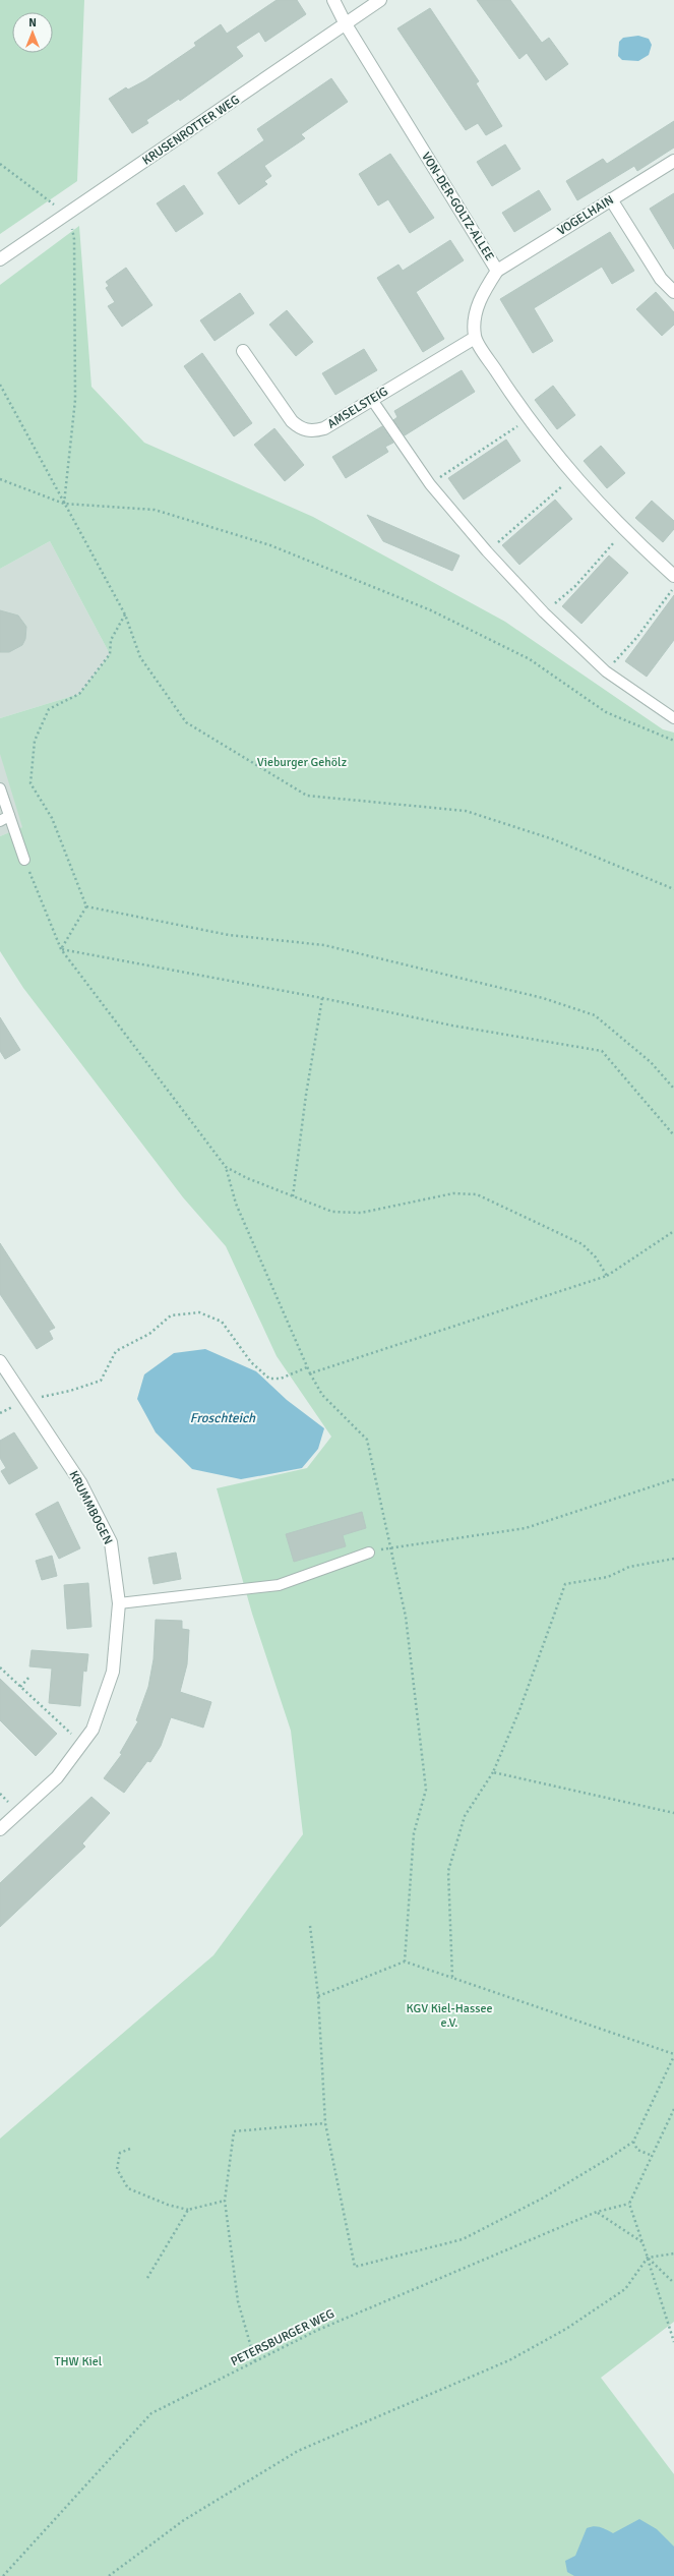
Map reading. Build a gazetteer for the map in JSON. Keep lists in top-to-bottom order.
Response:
{
  "streets": {
    "street": [
      "KRUSENROTTER WEG",
      "VON-DER-GOLTZ-ALLEE",
      "VOGELHAIN",
      "AMSELSTEIG",
      "KRUMMBOGEN"
    ],
    "path": ["PETERSBURGER WEG"]
  },
  "crossings": [
    ["KRUSENROTTER WEG", "VON-DER-GOLTZ-ALLEE"],
    ["VON-DER-GOLTZ-ALLEE", "VOGELHAIN"],
    ["VON-DER-GOLTZ-ALLEE", "AMSELSTEIG"]
  ],
  "water": ["Froschteich"],
  "parks": ["Vieburger Gehölz", "KGV Kiel-Hassee e.V.", "THW Kiel"],
  "north": "top"
}
